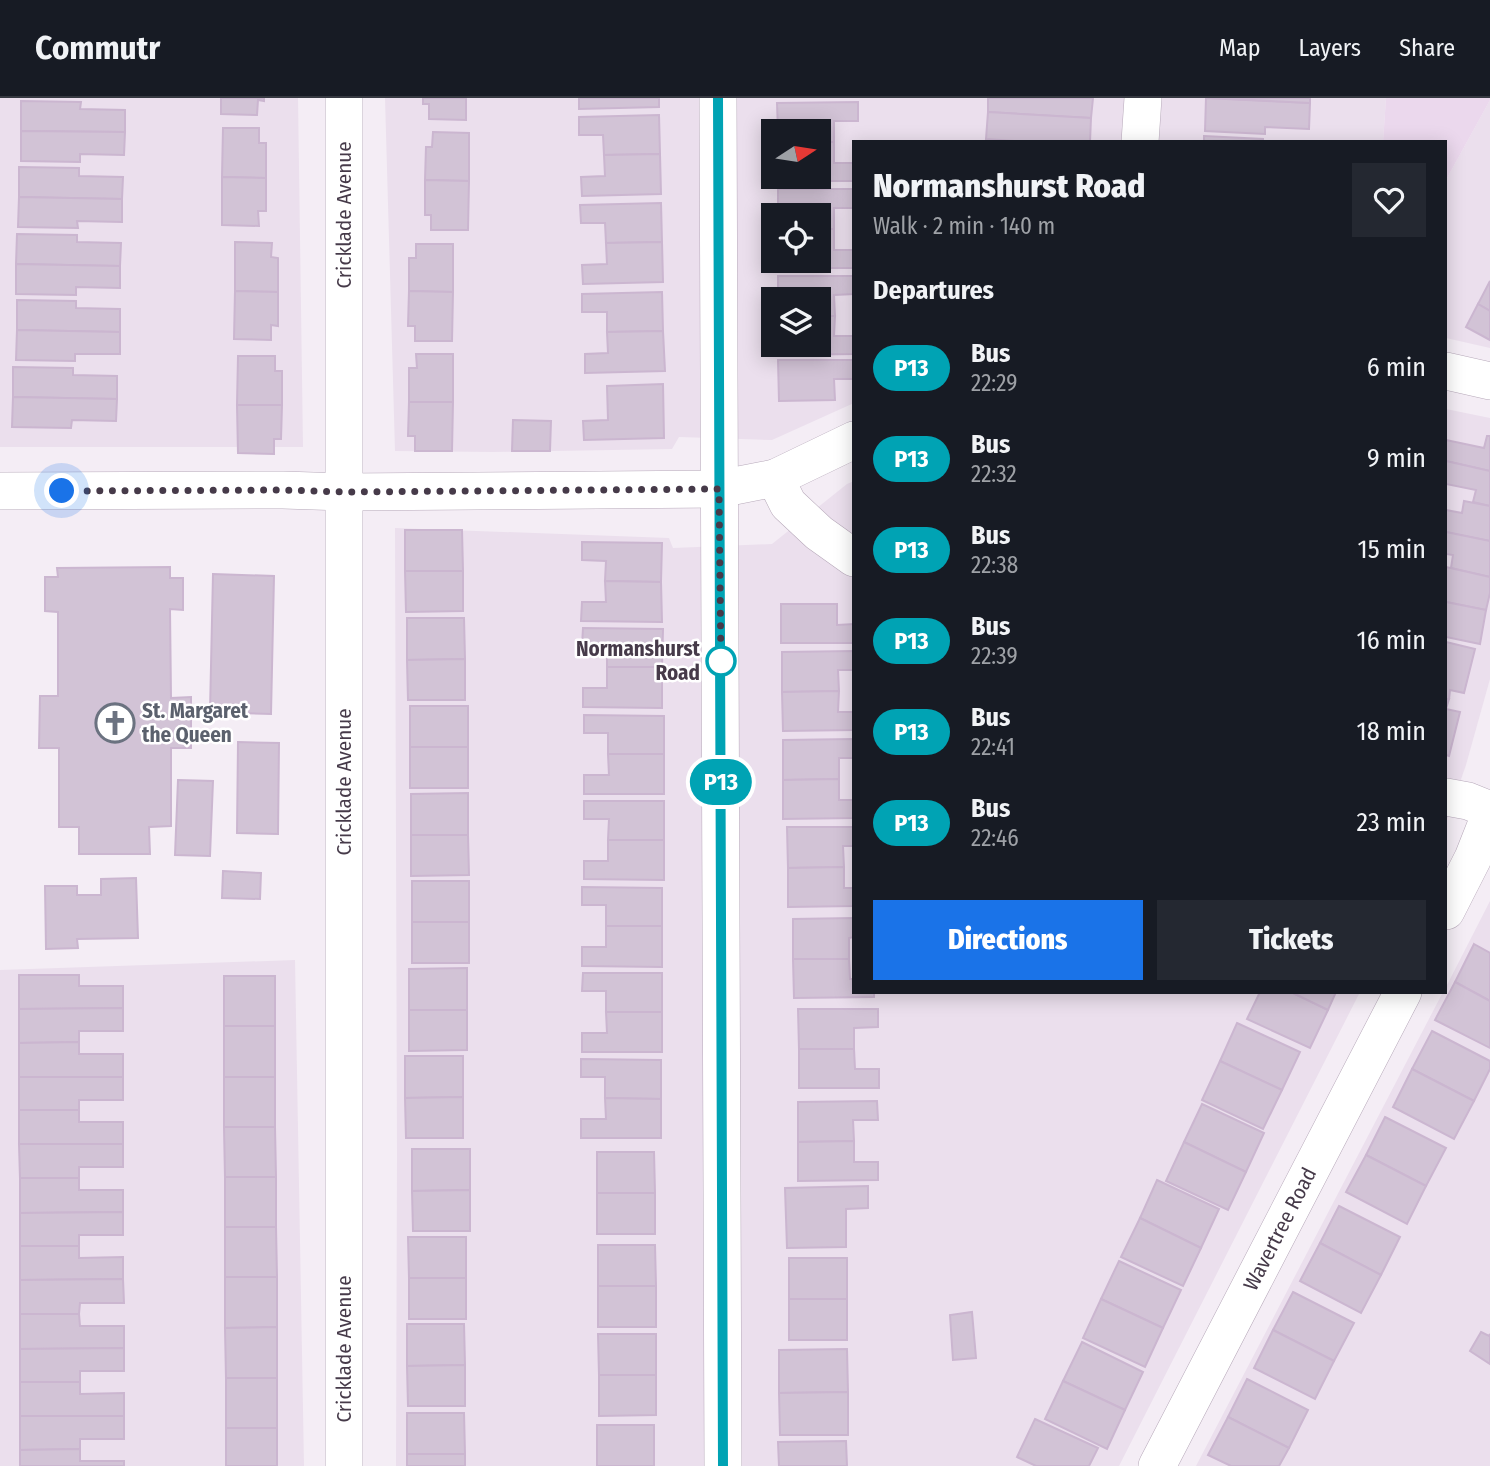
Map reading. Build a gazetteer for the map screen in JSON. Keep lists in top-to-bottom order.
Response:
{
  "streets": {
    "street": ["Cricklade Avenue", "Wavertree Road"]
  },
  "places": {
    "other": ["Normanshurst Road"],
    "church": ["St. Margaret the Queen"]
  },
  "lines": ["bus line P13"],
  "north": "right",
  "page": {
    "header": "Commutr",
    "nav": ["Map", "Layers", "Share"],
    "on_map": "P13",
    "heading": [
      ["Normanshurst Road", "Walk · 2 min · 140 m"],
      "Departures"
    ],
    "list": [
      {
        "mark": "P13",
        "name": "Bus",
        "note": "22:29",
        "value": "6 min"
      },
      {
        "mark": "P13",
        "name": "Bus",
        "note": "22:32",
        "value": "9 min"
      },
      {
        "mark": "P13",
        "name": "Bus",
        "note": "22:38",
        "value": "15 min"
      },
      {
        "mark": "P13",
        "name": "Bus",
        "note": "22:39",
        "value": "16 min"
      },
      {
        "mark": "P13",
        "name": "Bus",
        "note": "22:41",
        "value": "18 min"
      },
      {
        "mark": "P13",
        "name": "Bus",
        "note": "22:46",
        "value": "23 min"
      }
    ],
    "buttons": ["Directions", "Tickets"]
  }
}
